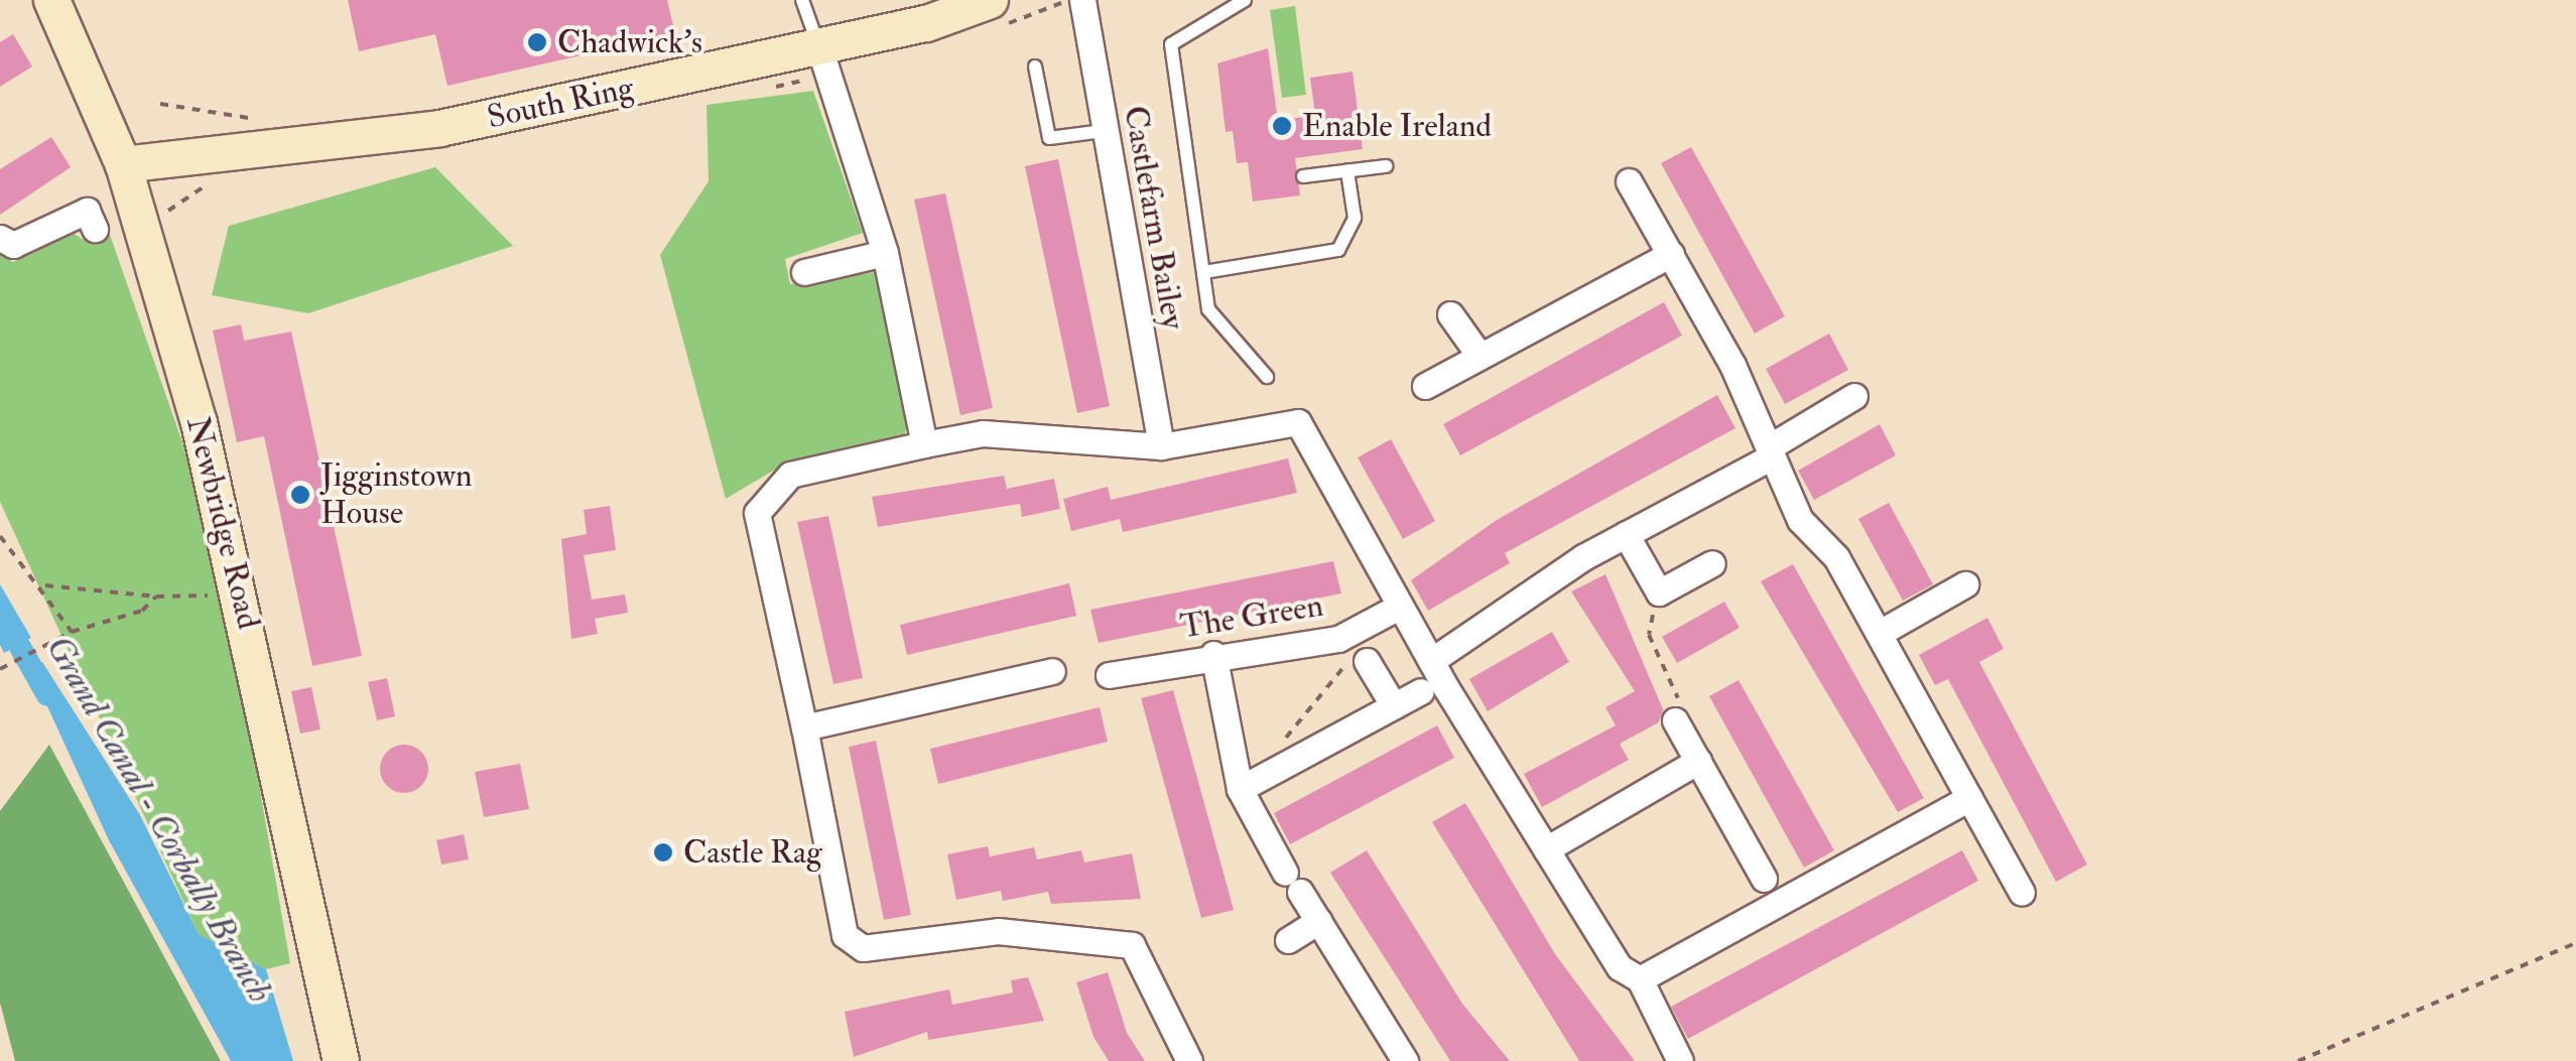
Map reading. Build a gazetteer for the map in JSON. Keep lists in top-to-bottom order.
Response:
{
  "streets": {
    "main road": ["South Ring", "Newbridge Road"],
    "street": ["Castlefarm Bailey", "The Green"]
  },
  "crossings": [
    ["South Ring", "Newbridge Road"]
  ],
  "water": ["Grand Canal - Corbally Branch"],
  "places": [
    "Chadwick's",
    "Enable Ireland",
    "Jigginstown House",
    "Castle Rag"
  ]
}
